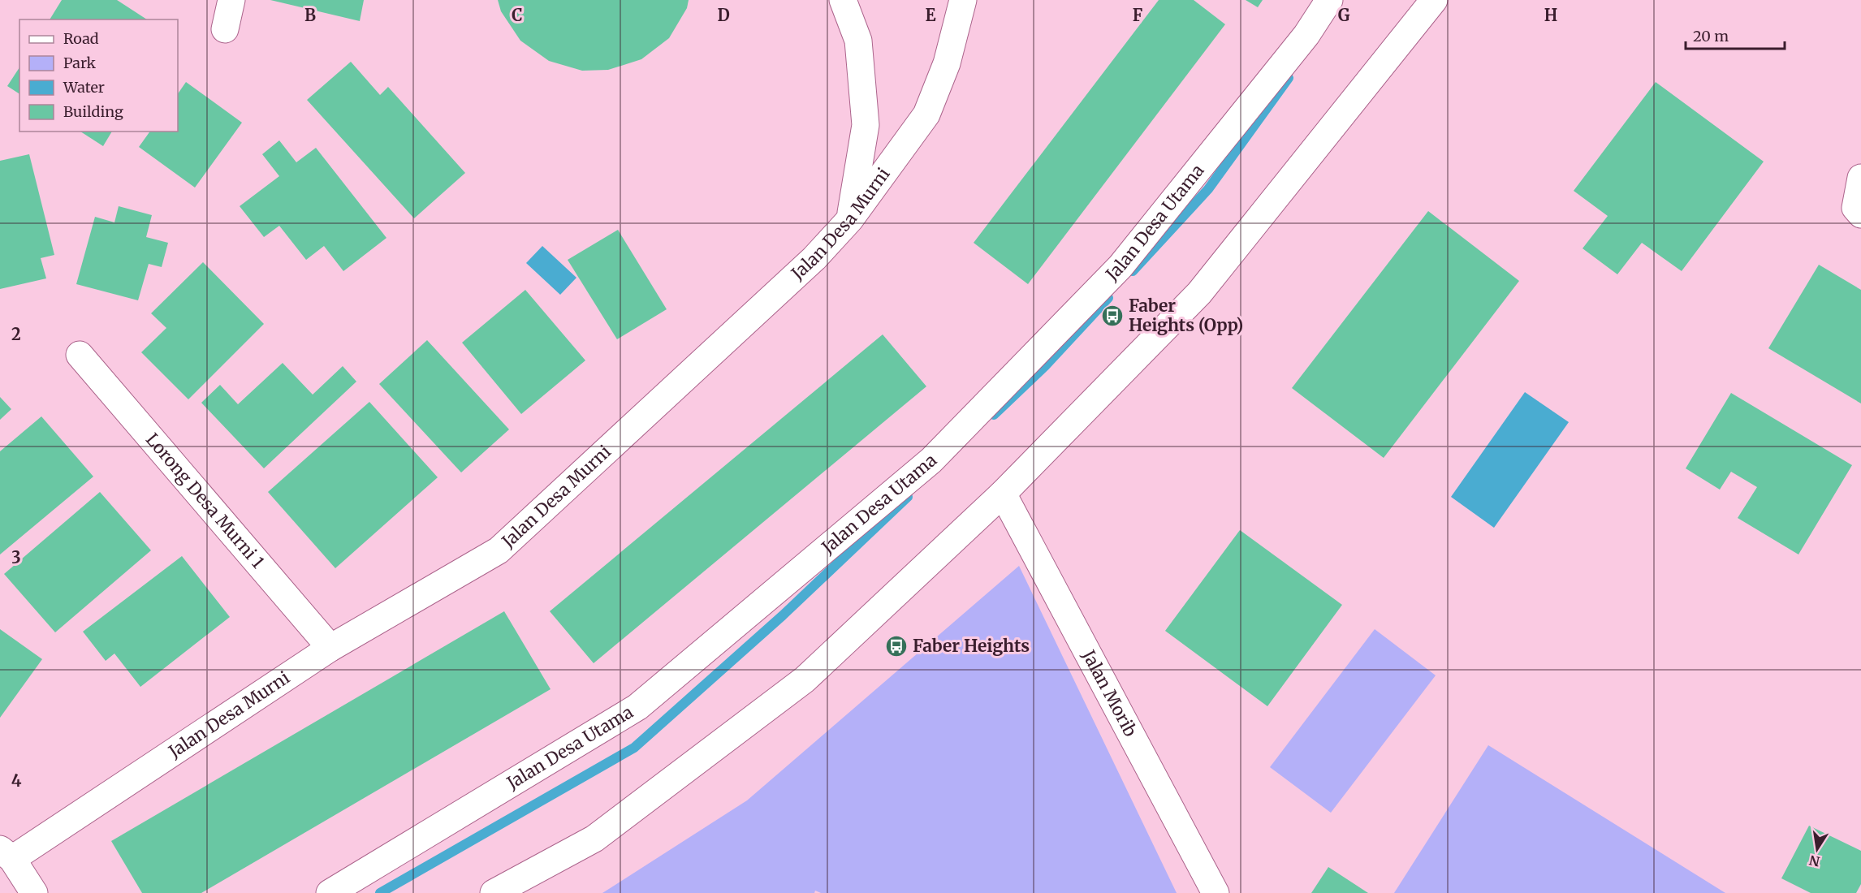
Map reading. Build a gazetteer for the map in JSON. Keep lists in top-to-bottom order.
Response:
{
  "streets": {
    "street": [
      "Jalan Desa Utama",
      "Jalan Desa Murni",
      "Lorong Desa Murni 1",
      "Jalan Morib"
    ]
  },
  "crossings": [
    ["Jalan Desa Murni", "Lorong Desa Murni 1"]
  ],
  "places": {
    "bus stop": ["Faber Heights (Opp)", "Faber Heights"]
  },
  "legend": [
    "Road",
    "Park",
    "Water",
    "Building"
  ],
  "scale_bar": "20 m",
  "north": "bottom",
  "grid": {
    "columns": [
      "B",
      "C",
      "D",
      "E",
      "F",
      "G",
      "H"
    ],
    "rows": ["2", "3", "4"]
  }
}
